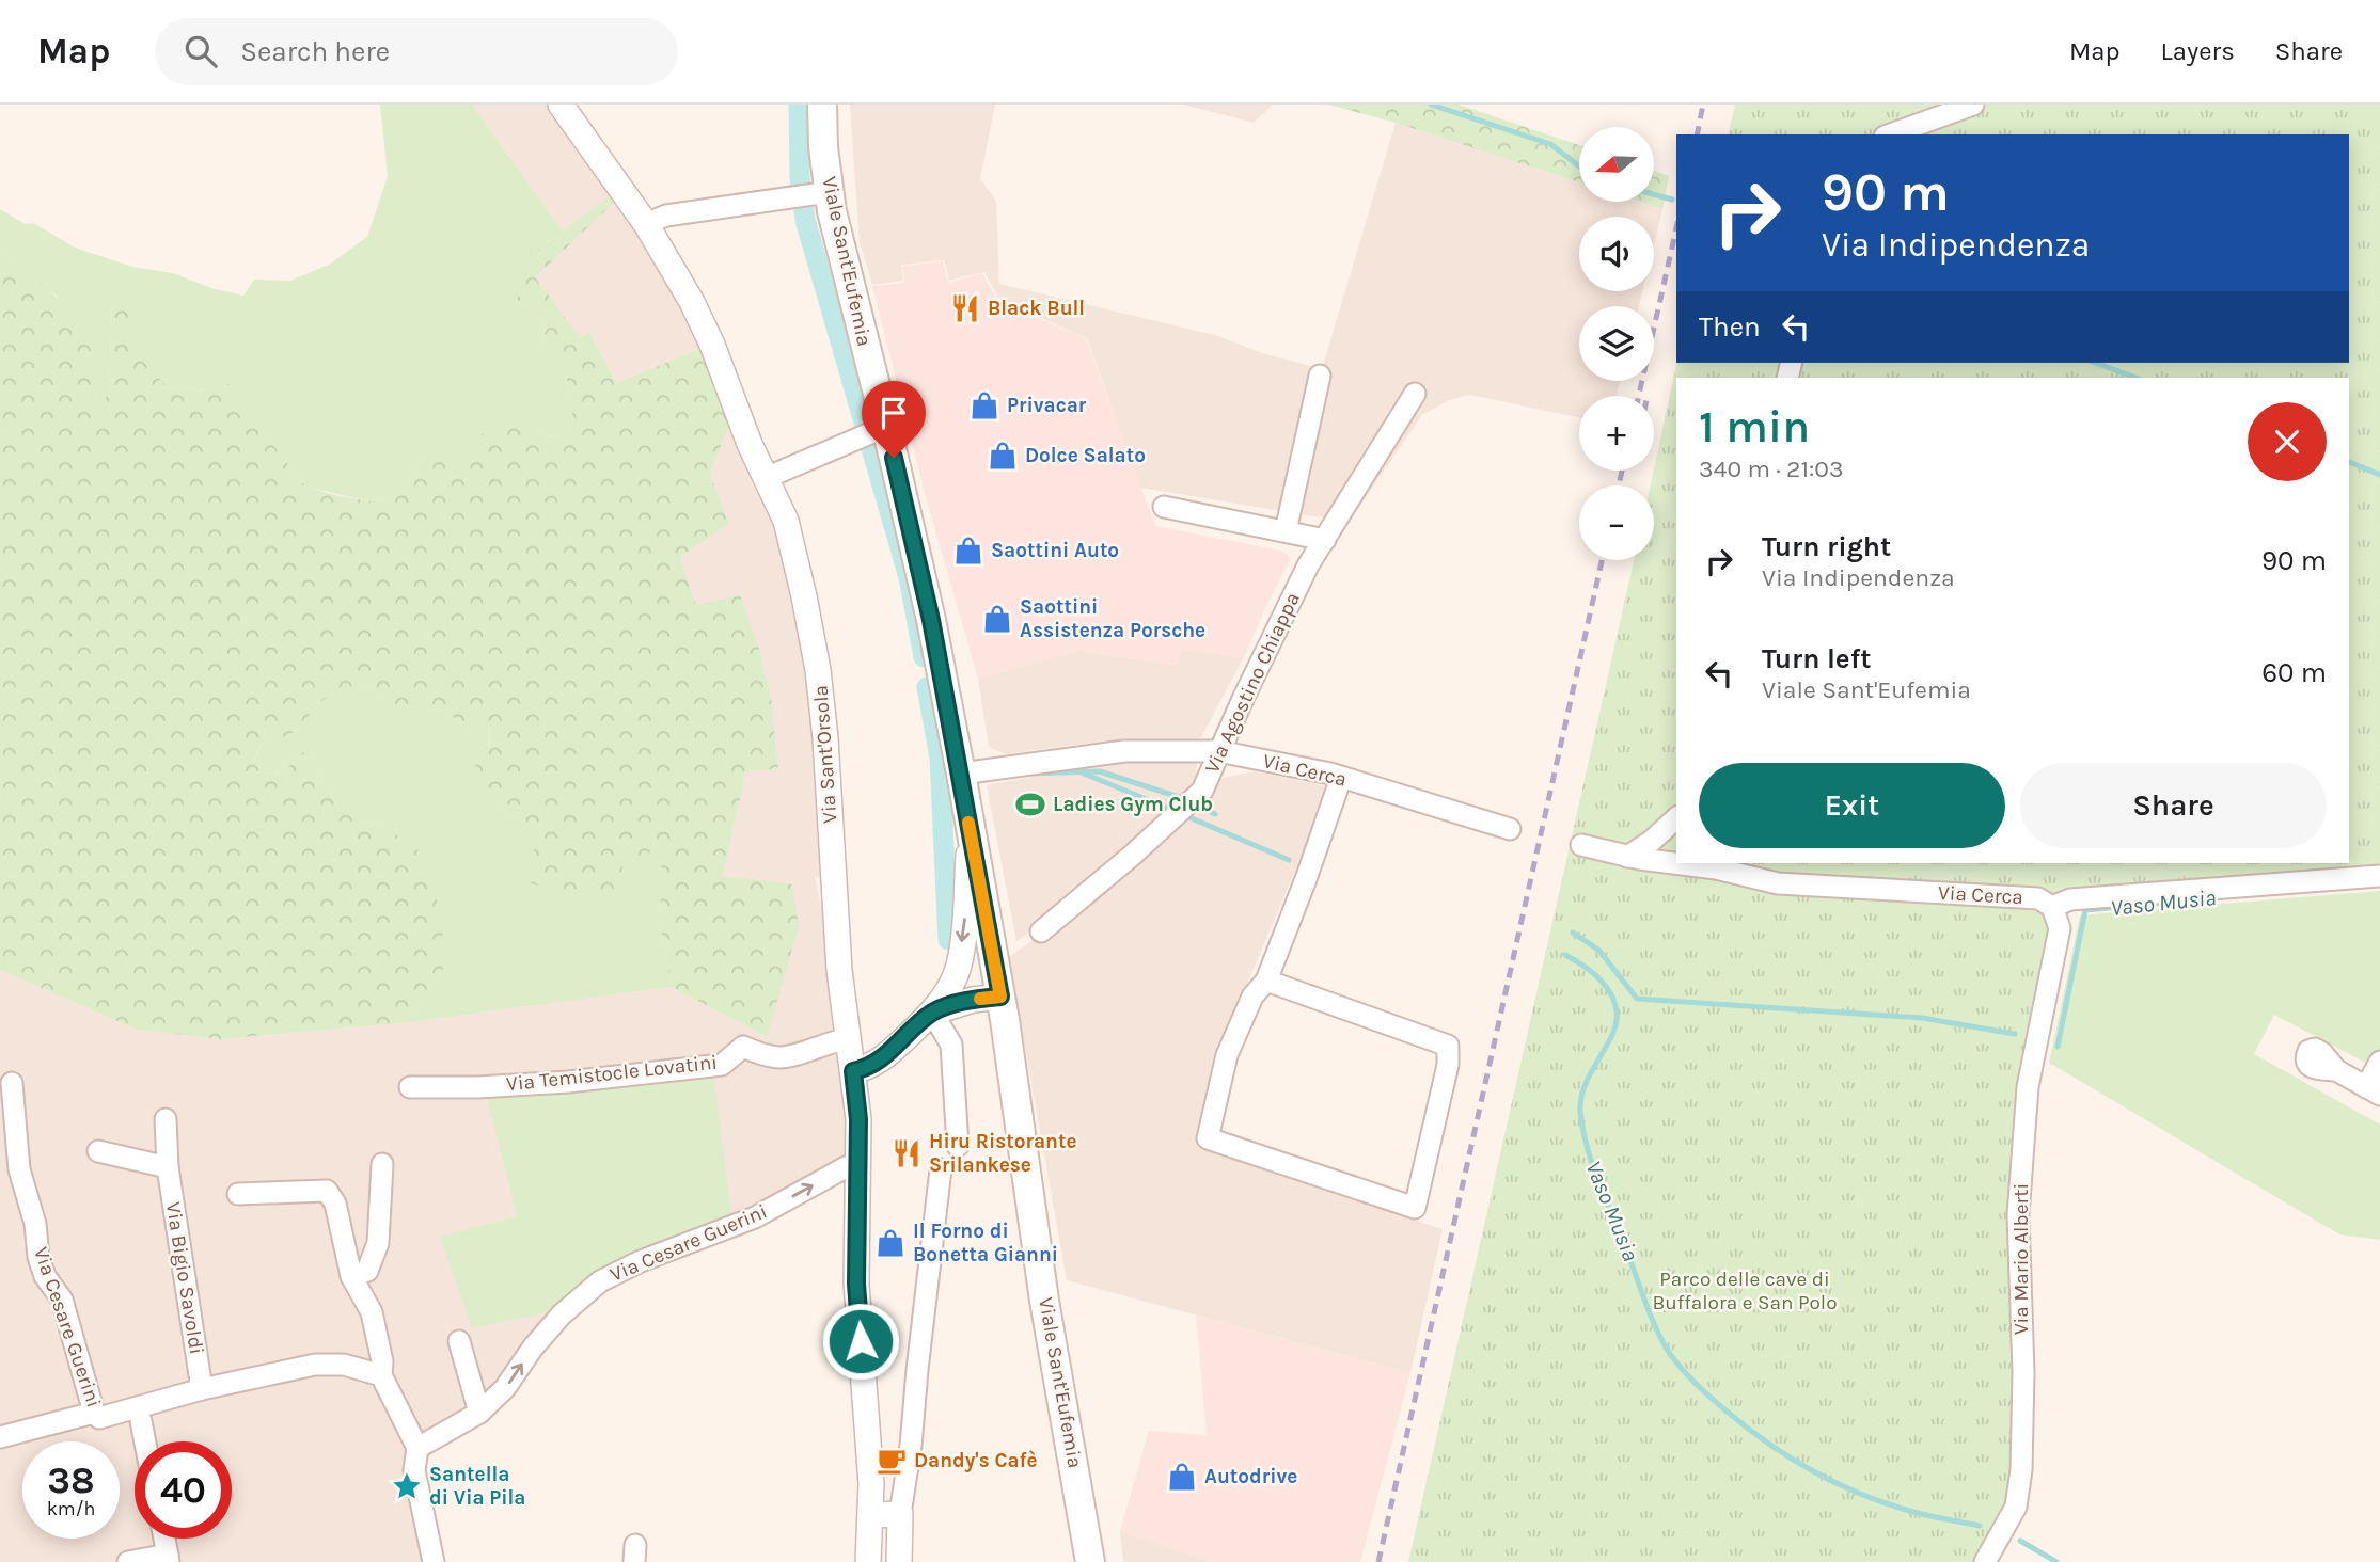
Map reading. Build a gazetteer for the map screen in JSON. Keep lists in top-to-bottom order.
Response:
{
  "streets": {
    "main road": ["Viale Sant'Eufemia"],
    "street": [
      "Via Agostino Chiappa",
      "Via Sant'Orsola",
      "Via Cerca",
      "Via Temistocle Lovatini",
      "Via Cesare Guerini",
      "Via Mario Alberti",
      "Via Bigio Savoldi"
    ]
  },
  "crossings": [
    ["Viale Sant'Eufemia", "Via Cerca"],
    ["Via Agostino Chiappa", "Via Cerca"],
    ["Via Sant'Orsola", "Via Temistocle Lovatini"],
    ["Via Sant'Orsola", "Via Cesare Guerini"],
    ["Via Cerca", "Via Mario Alberti"],
    ["Via Cesare Guerini", "Via Bigio Savoldi"]
  ],
  "one_way": ["Via Cesare Guerini"],
  "water": ["Vaso Musia"],
  "parks": ["Parco delle cave di Buffalora e San Polo"],
  "places": {
    "restaurant": ["Black Bull", "Hiru Ristorante Srilankese"],
    "shop": [
      "Privacar",
      "Dolce Salato",
      "Saottini Auto",
      "Saottini Assistenza Porsche",
      "Il Forno di Bonetta Gianni",
      "Autodrive"
    ],
    "sports": ["Ladies Gym Club"],
    "cafe": ["Dandy's Cafè"],
    "place": ["Santella di Via Pila"]
  },
  "north": "left",
  "page": {
    "header": "Map",
    "search": "Search here",
    "nav": ["Map", "Layers", "Share"],
    "map_buttons": ["+", "−"],
    "turn": ["90 m", "Via Indipendenza"],
    "then": "Then",
    "heading": ["1 min", "340 m · 21:03"],
    "list": [
      {
        "name": "Turn right",
        "note": "Via Indipendenza",
        "value": "90 m"
      },
      {
        "name": "Turn left",
        "note": "Viale Sant'Eufemia",
        "value": "60 m"
      }
    ],
    "buttons": ["Exit", "Share"],
    "speed": "38 km/h",
    "limit": "40"
  }
}
